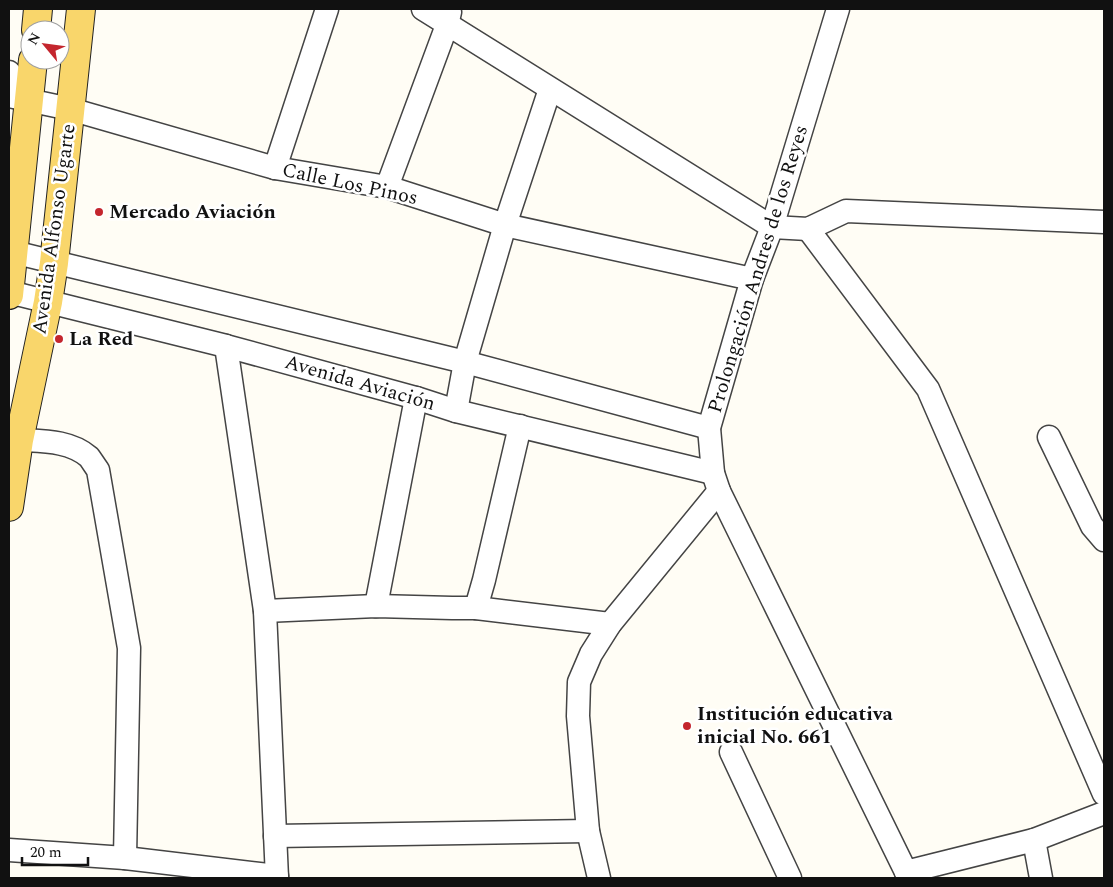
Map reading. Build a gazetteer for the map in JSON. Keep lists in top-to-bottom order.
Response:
{
  "streets": {
    "main road": ["Avenida Alfonso Ugarte"],
    "street": ["Calle Los Pinos", "Prolongación Andres de los Reyes", "Avenida Aviación"]
  },
  "crossings": [
    ["Calle Los Pinos", "Avenida Alfonso Ugarte"],
    ["Calle Los Pinos", "Prolongación Andres de los Reyes"],
    ["Avenida Alfonso Ugarte", "Avenida Aviación"],
    ["Prolongación Andres de los Reyes", "Avenida Aviación"]
  ],
  "places": ["Mercado Aviación", "La Red", "Institución educativa inicial No. 661"],
  "scale_bar": "20 m",
  "north": "top left"
}
